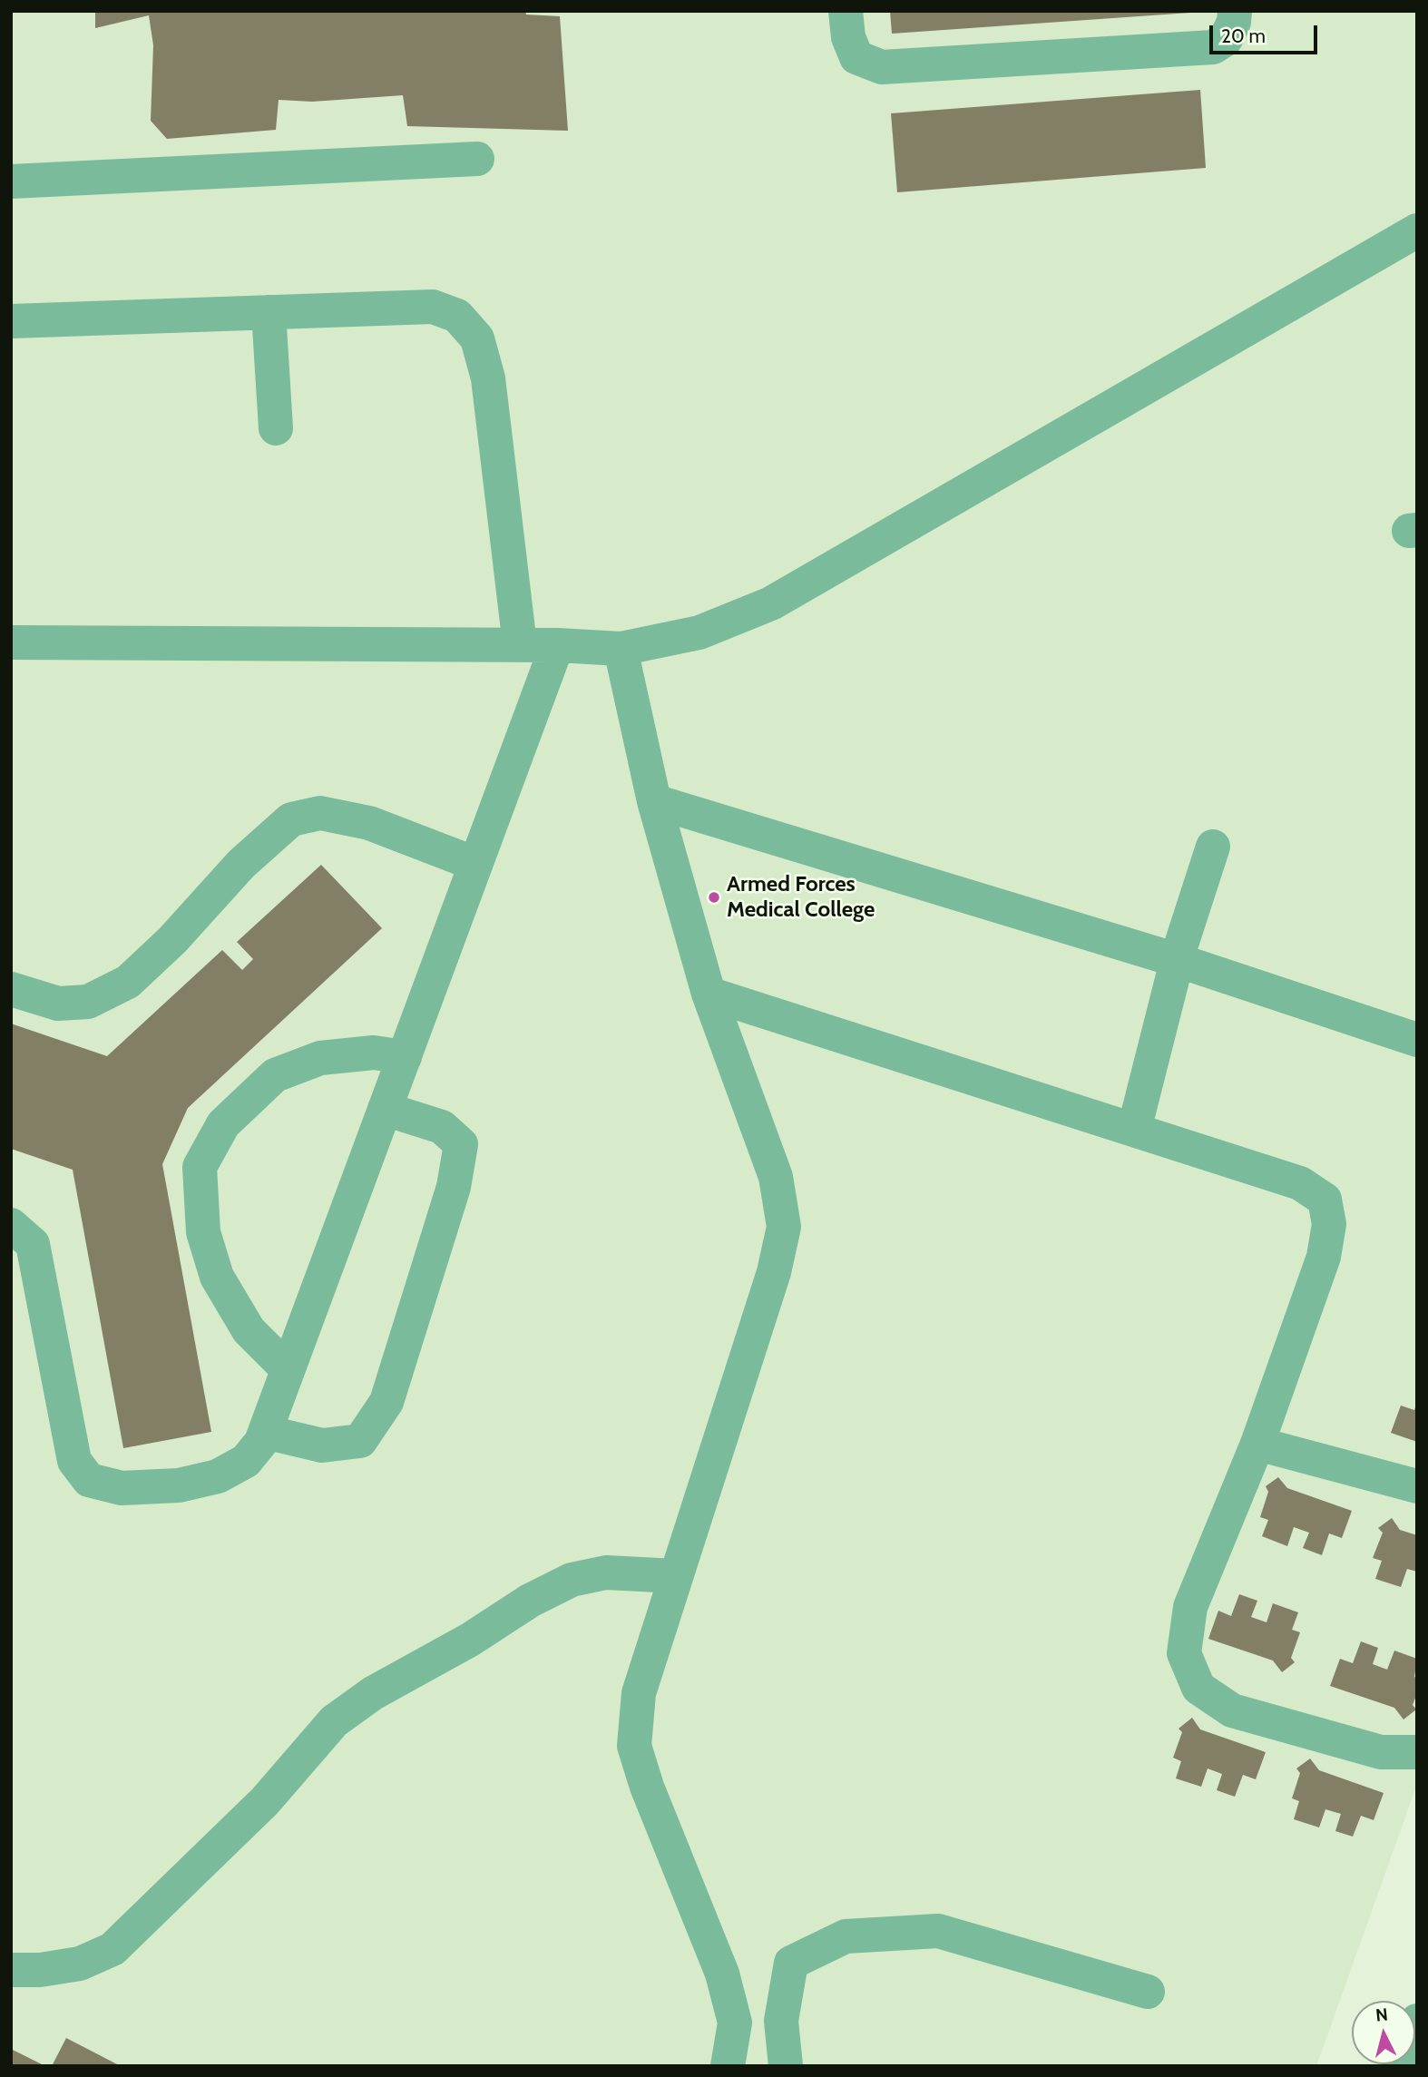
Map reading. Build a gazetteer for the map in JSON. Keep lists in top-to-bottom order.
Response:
{
  "places": ["Armed Forces Medical College"],
  "scale_bar": "20 m",
  "north": "top"
}
